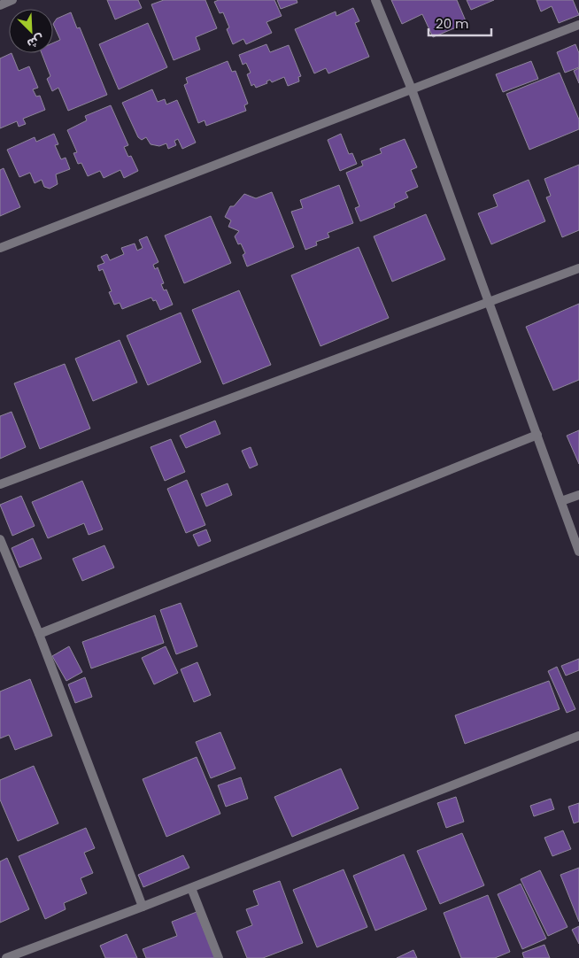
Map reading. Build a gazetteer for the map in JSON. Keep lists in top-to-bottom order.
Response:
{
  "scale_bar": "20 m",
  "north": "bottom right"
}
